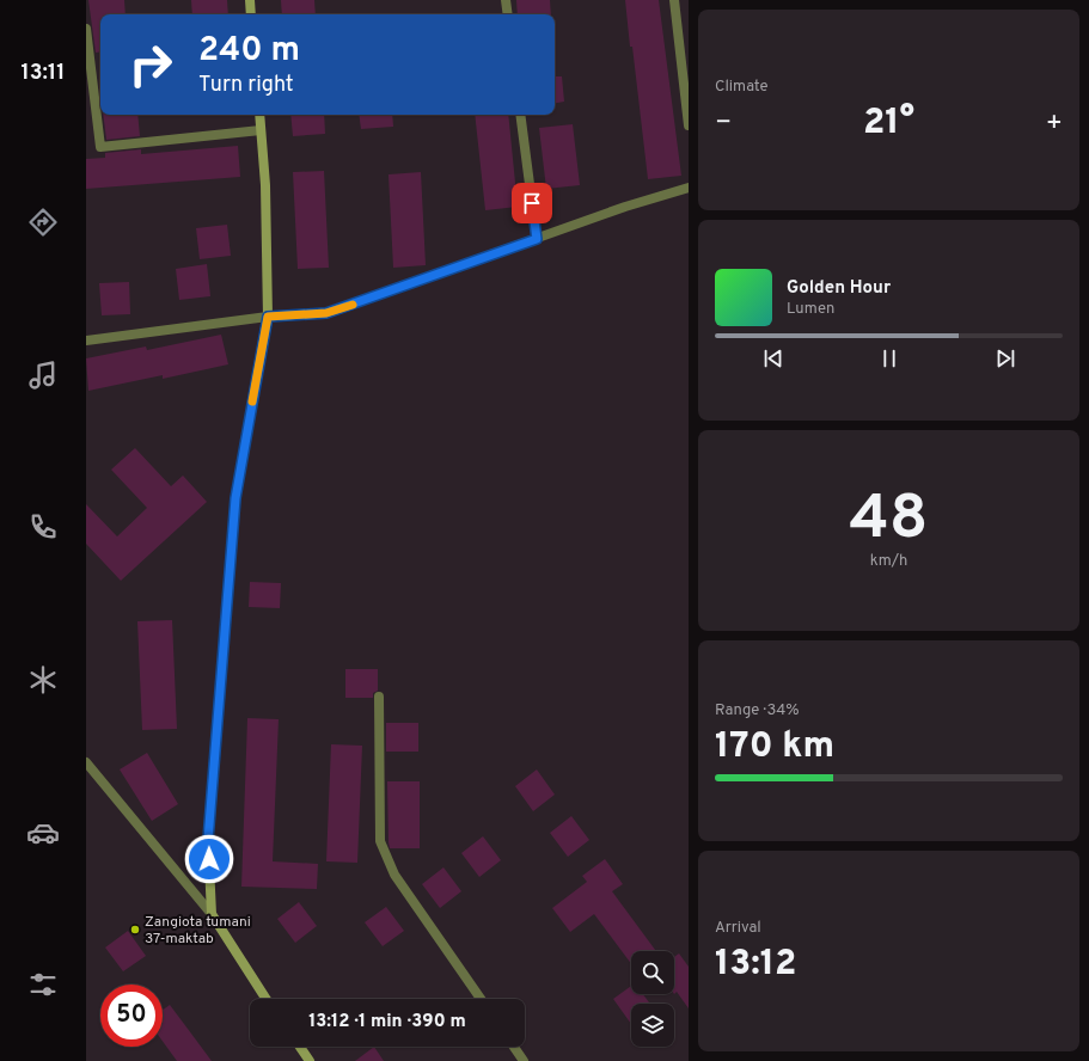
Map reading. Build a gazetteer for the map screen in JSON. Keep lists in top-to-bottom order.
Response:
{
  "places": ["Zangiota tumani 37-maktab"],
  "page": {
    "tabs": "13:11",
    "tile": [
      "Climate",
      ["48", "km/h"],
      ["Range · 34%", "170 km"],
      ["Arrival", "13:12"]
    ],
    "turn": ["240 m", "Turn right"],
    "heat": ["−", "21°", "+"],
    "song": ["Golden Hour", "Lumen"],
    "limit": "50",
    "trip": "13:12 · 1 min · 390 m"
  }
}
